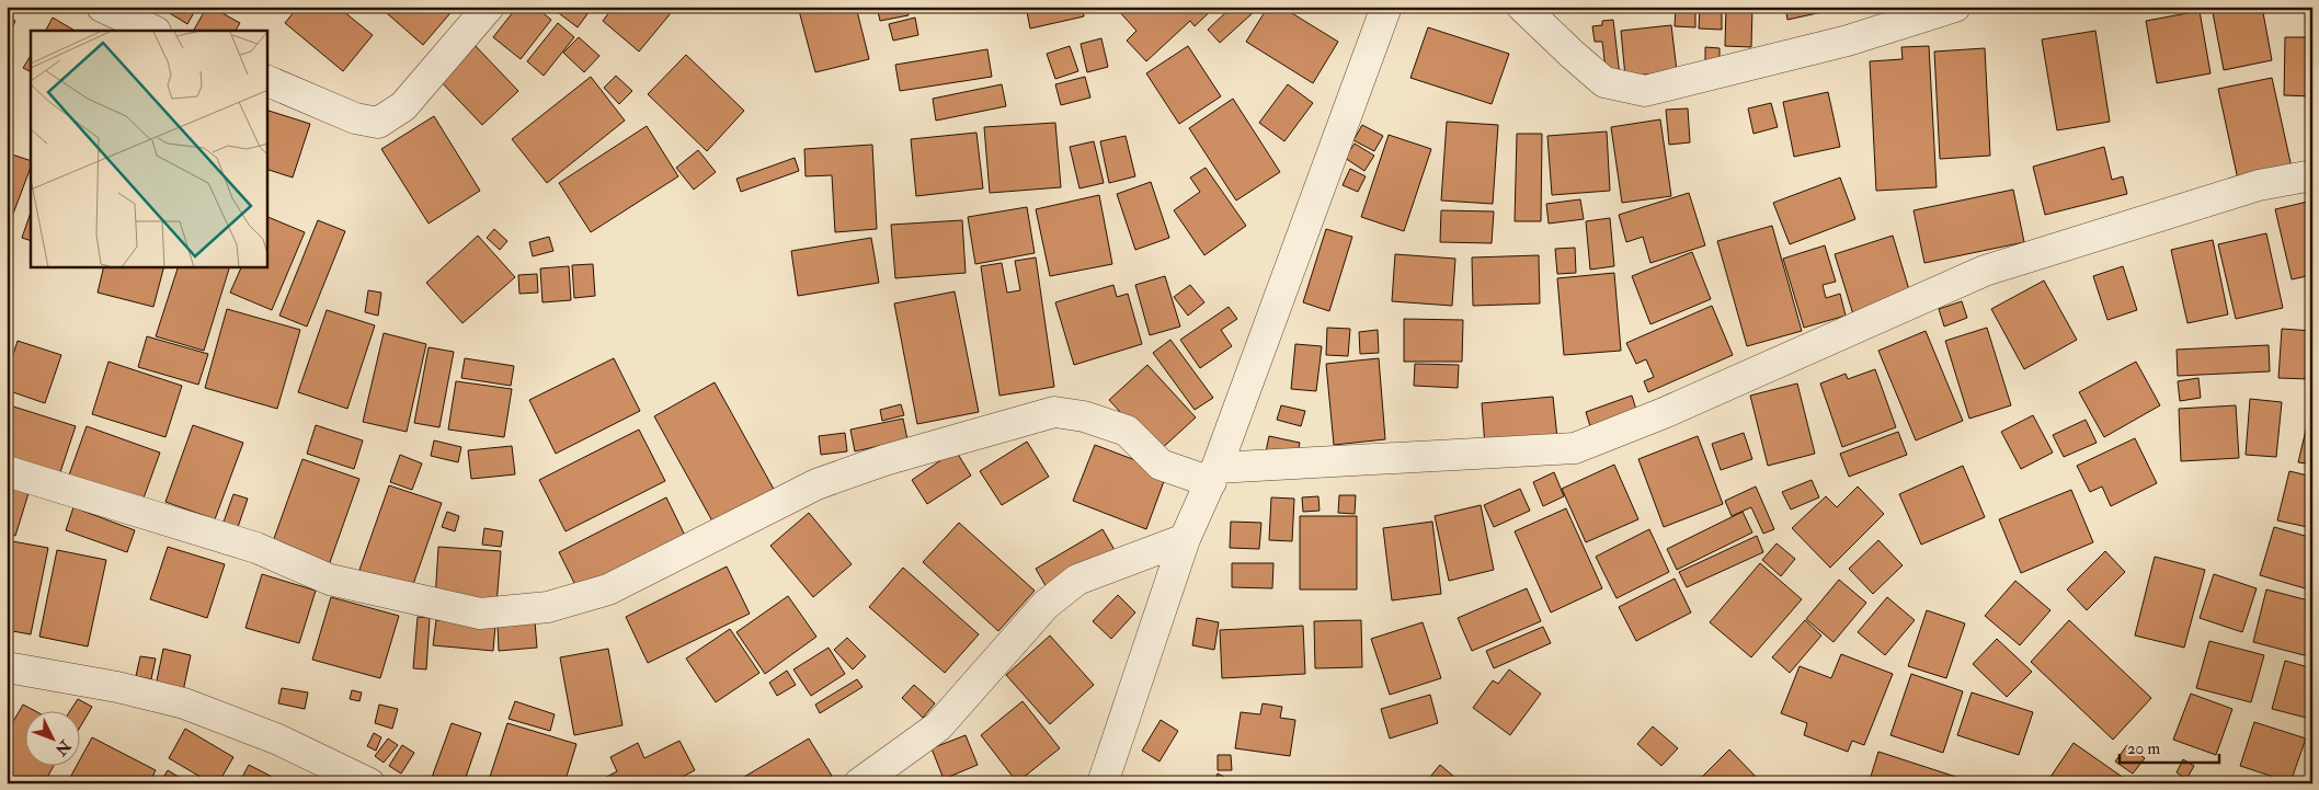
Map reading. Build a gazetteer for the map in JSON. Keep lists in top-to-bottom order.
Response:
{
  "scale_bar": "20 m",
  "north": "bottom right"
}
